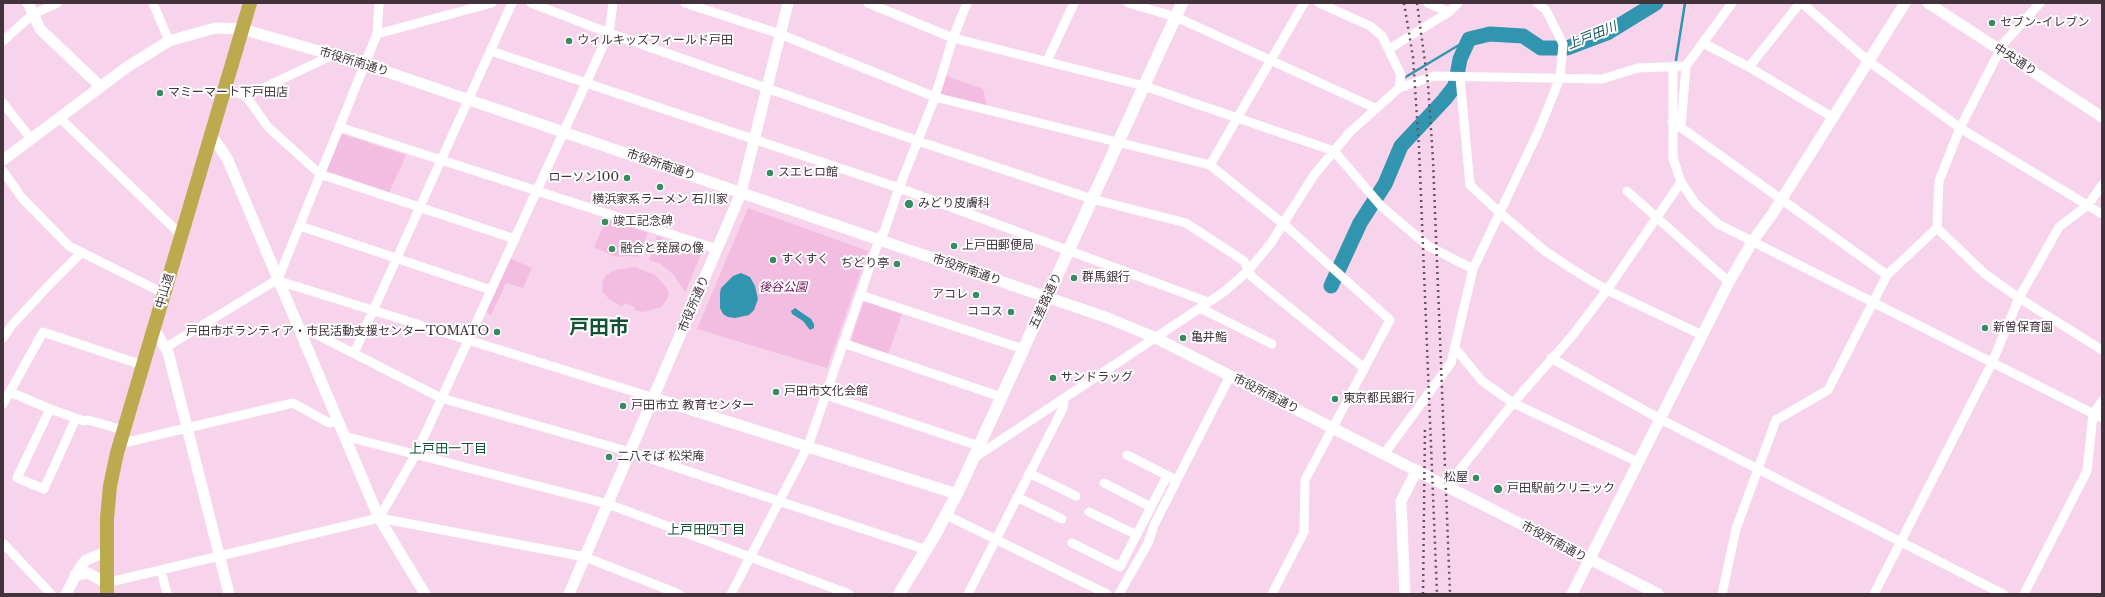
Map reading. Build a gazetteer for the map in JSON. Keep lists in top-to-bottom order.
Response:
{
  "streets": {
    "highway": ["中山道"],
    "main road": ["五差路通り"],
    "street": ["中央通り", "市役所南通り", "市役所通り"]
  },
  "crossings": [
    ["市役所南通り", "中山道"],
    ["市役所南通り", "五差路通り"],
    ["市役所南通り", "市役所通り"]
  ],
  "districts": ["戸田市", "上戸田一丁目", "上戸田四丁目"],
  "water": ["上戸田川"],
  "parks": ["後谷公園"],
  "places": [
    "セブン-イレブン",
    "ウィルキッズフィールド戸田",
    "マミーマート下戸田店",
    "スエヒロ館",
    "ローソン100",
    "横浜家系ラーメン 石川家",
    "みどり皮膚科",
    "竣工記念碑",
    "上戸田郵便局",
    "融合と発展の像",
    "すくすく",
    "ぢどり亭",
    "群馬銀行",
    "アコレ",
    "ココス",
    "新曽保育園",
    "戸田市ボランティア・市民活動支援センターTOMATO",
    "亀井鮨",
    "サンドラッグ",
    "戸田市文化会館",
    "東京都民銀行",
    "戸田市立 教育センター",
    "二八そば 松栄庵",
    "松屋",
    "戸田駅前クリニック"
  ]
}
